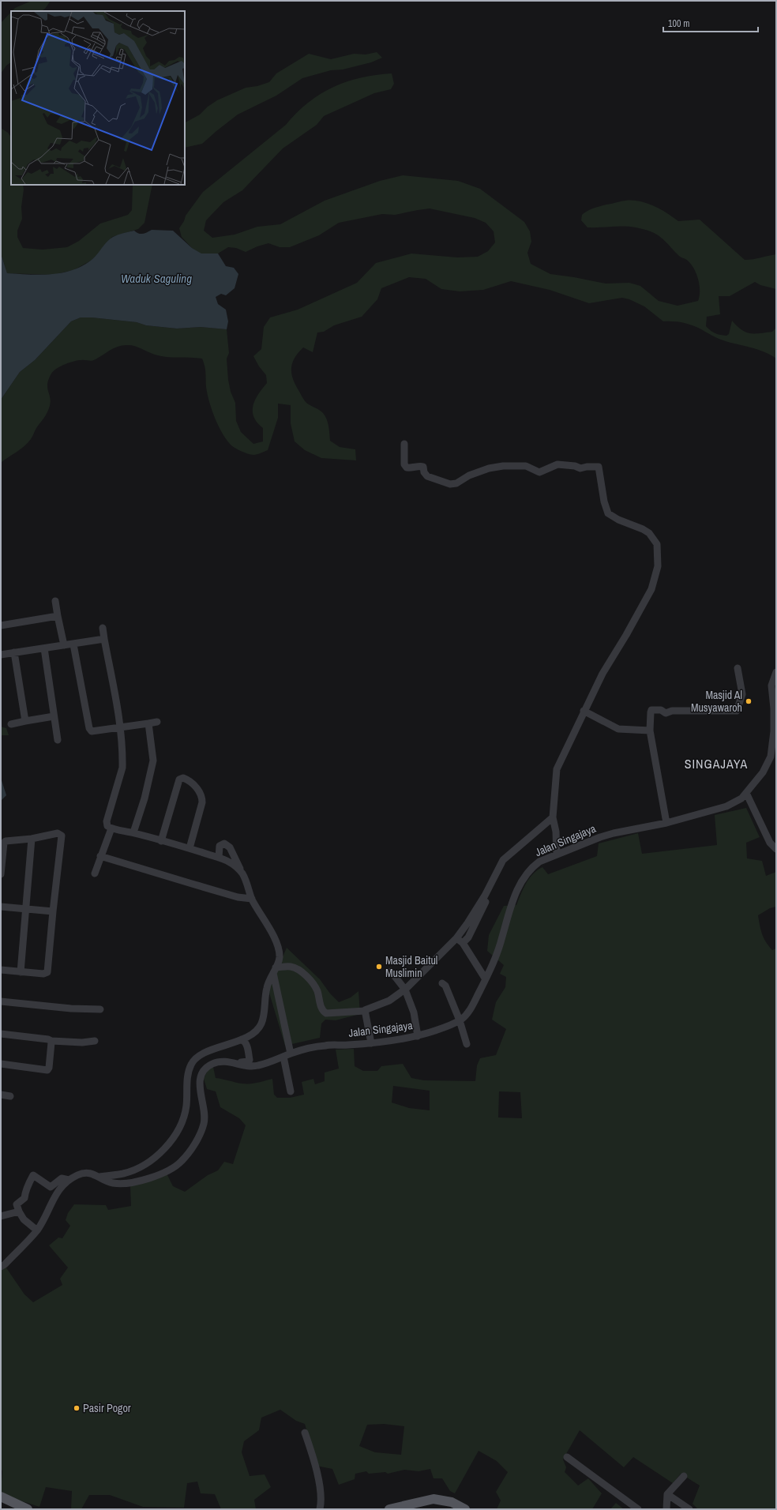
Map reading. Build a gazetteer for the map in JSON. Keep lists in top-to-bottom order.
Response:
{
  "streets": {
    "street": ["Jalan Singajaya"]
  },
  "districts": ["SINGAJAYA"],
  "water": ["Waduk Saguling"],
  "places": ["Masjid Al Musyawaroh", "Masjid Baitul Muslimin", "Pasir Pogor"],
  "scale_bar": "100 m"
}
